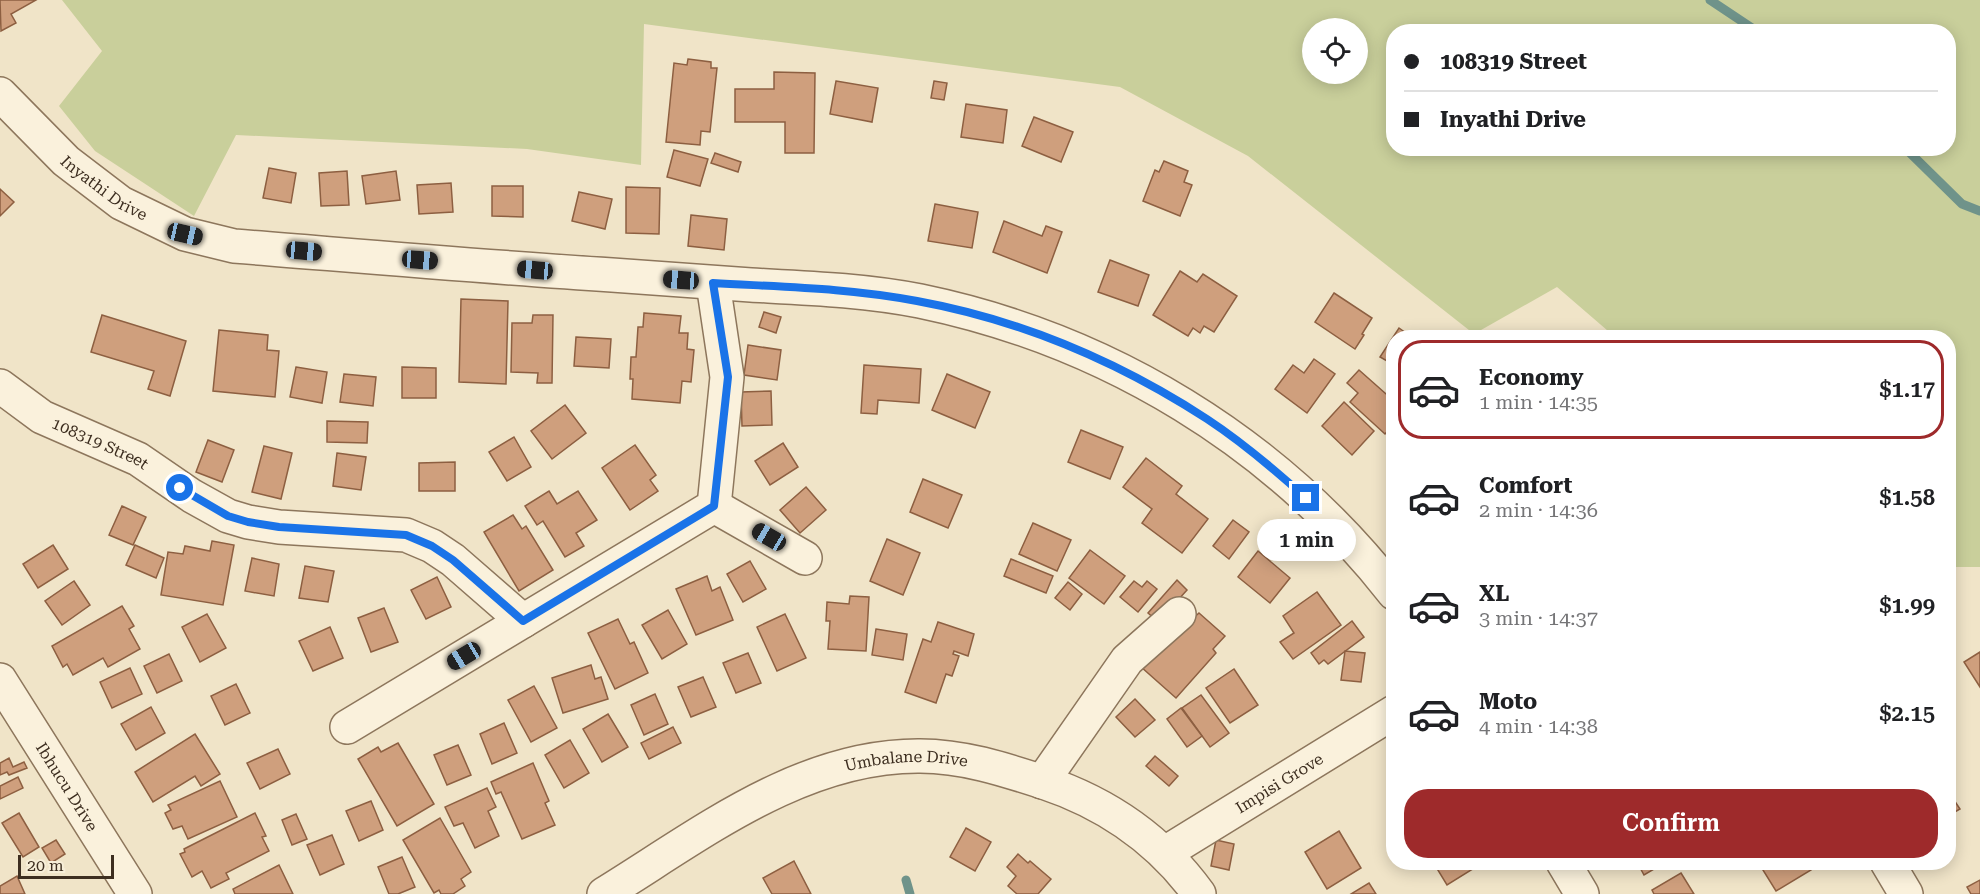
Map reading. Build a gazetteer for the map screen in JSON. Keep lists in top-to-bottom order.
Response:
{
  "streets": {
    "street": [
      "Inyathi Drive",
      "108319 Street",
      "Umbalane Drive",
      "Impisi Grove",
      "Ibhucu Drive"
    ]
  },
  "crossings": [
    ["Umbalane Drive", "Impisi Grove"]
  ],
  "scale_bar": "20 m",
  "page": {
    "banner": ["108319 Street", "Inyathi Drive"],
    "list": [
      {
        "name": "Economy",
        "note": "1 min · 14:35",
        "value": "$1.17"
      },
      {
        "name": "Comfort",
        "note": "2 min · 14:36",
        "value": "$1.58"
      },
      {
        "name": "XL",
        "note": "3 min · 14:37",
        "value": "$1.99"
      },
      {
        "name": "Moto",
        "note": "4 min · 14:38",
        "value": "$2.15"
      }
    ],
    "bubble": "1 min",
    "buttons": "Confirm",
    "scale": "20 m"
  }
}
